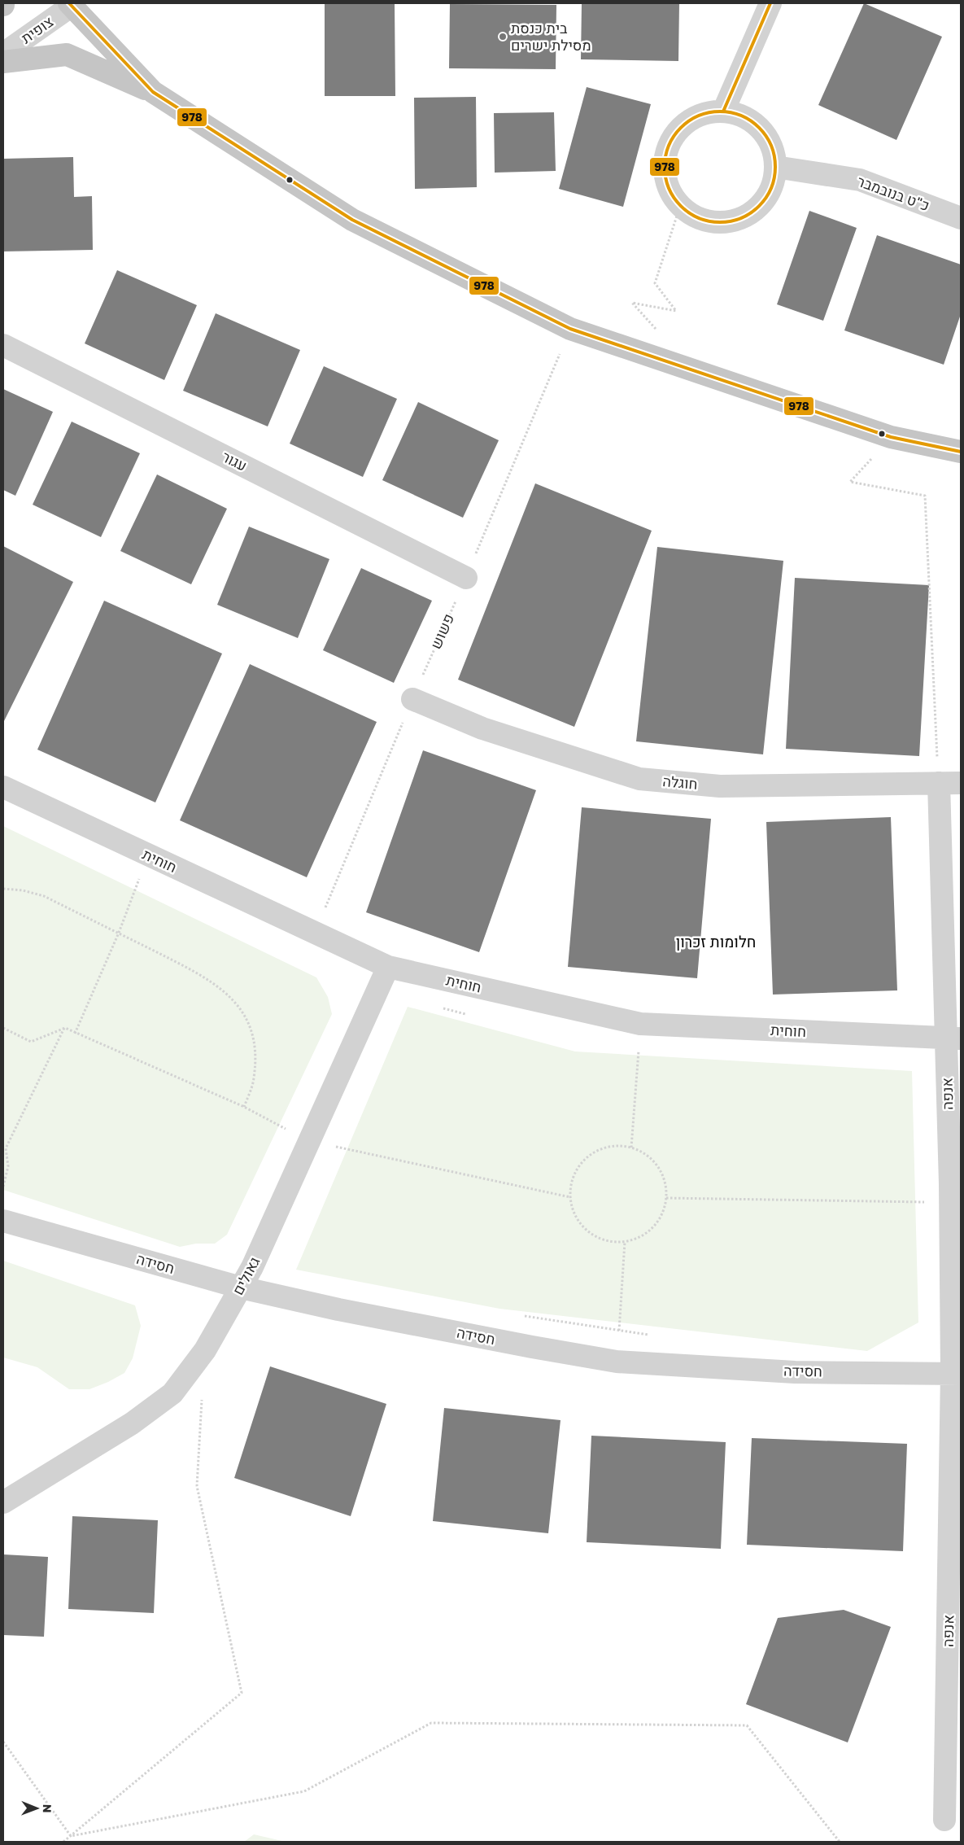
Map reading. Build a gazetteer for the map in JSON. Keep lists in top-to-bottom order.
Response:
{
  "streets": {
    "street": [
      "צופית",
      "כ\"ט בנובמבר",
      "עגור",
      "חוגלה",
      "חוחית",
      "אנפה",
      "חסידה",
      "גאולים"
    ],
    "path": ["פשוש"]
  },
  "crossings": [
    ["עגור", "פשוש"],
    ["פשוש", "חוגלה"],
    ["פשוש", "חוחית"],
    ["חוגלה", "אנפה"],
    ["חוחית", "אנפה"],
    ["חוחית", "גאולים"],
    ["אנפה", "חסידה"],
    ["חסידה", "גאולים"]
  ],
  "districts": ["חלומות זכרון"],
  "places": ["בית כנסת מסילת ישרים"],
  "lines": ["transit line 978"],
  "north": "right"
}
